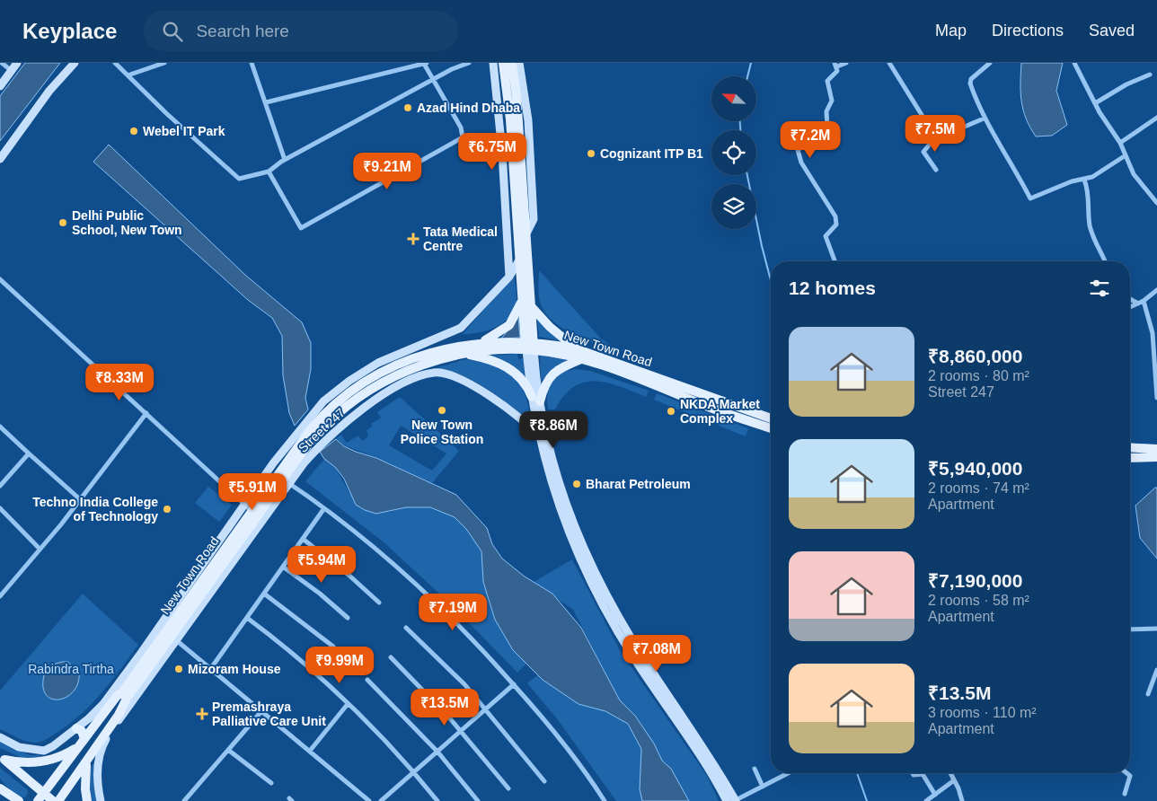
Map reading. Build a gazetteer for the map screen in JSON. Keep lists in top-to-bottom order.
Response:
{
  "streets": {
    "main road": ["New Town Road"],
    "street": ["Street 247"]
  },
  "parks": ["Rabindra Tirtha"],
  "places": {
    "other": [
      "Azad Hind Dhaba",
      "Webel IT Park",
      "Cognizant ITP B1",
      "Delhi Public School, New Town",
      "New Town Police Station",
      "NKDA Market Complex",
      "Bharat Petroleum",
      "Techno India College of Technology",
      "Mizoram House"
    ],
    "health": ["Tata Medical Centre", "Premashraya Palliative Care Unit"]
  },
  "north": "top left",
  "page": {
    "header": "Keyplace",
    "search": "Search here",
    "nav": ["Map", "Directions", "Saved"],
    "price": [
      "₹7.5M",
      "₹7.2M",
      "₹6.75M",
      "₹9.21M",
      "₹8.33M",
      "₹8.86M",
      "₹5.91M",
      "₹5.94M",
      "₹7.19M",
      "₹7.08M",
      "₹9.99M",
      "₹13.5M"
    ],
    "heading": "12 homes",
    "list": [
      {
        "name": "₹8,860,000",
        "note": "2 rooms · 80 m² · Street 247"
      },
      {
        "name": "₹5,940,000",
        "note": "2 rooms · 74 m² · Apartment"
      },
      {
        "name": "₹7,190,000",
        "note": "2 rooms · 58 m² · Apartment"
      },
      {
        "name": "₹13.5M",
        "note": "3 rooms · 110 m² · Apartment"
      }
    ]
  }
}
